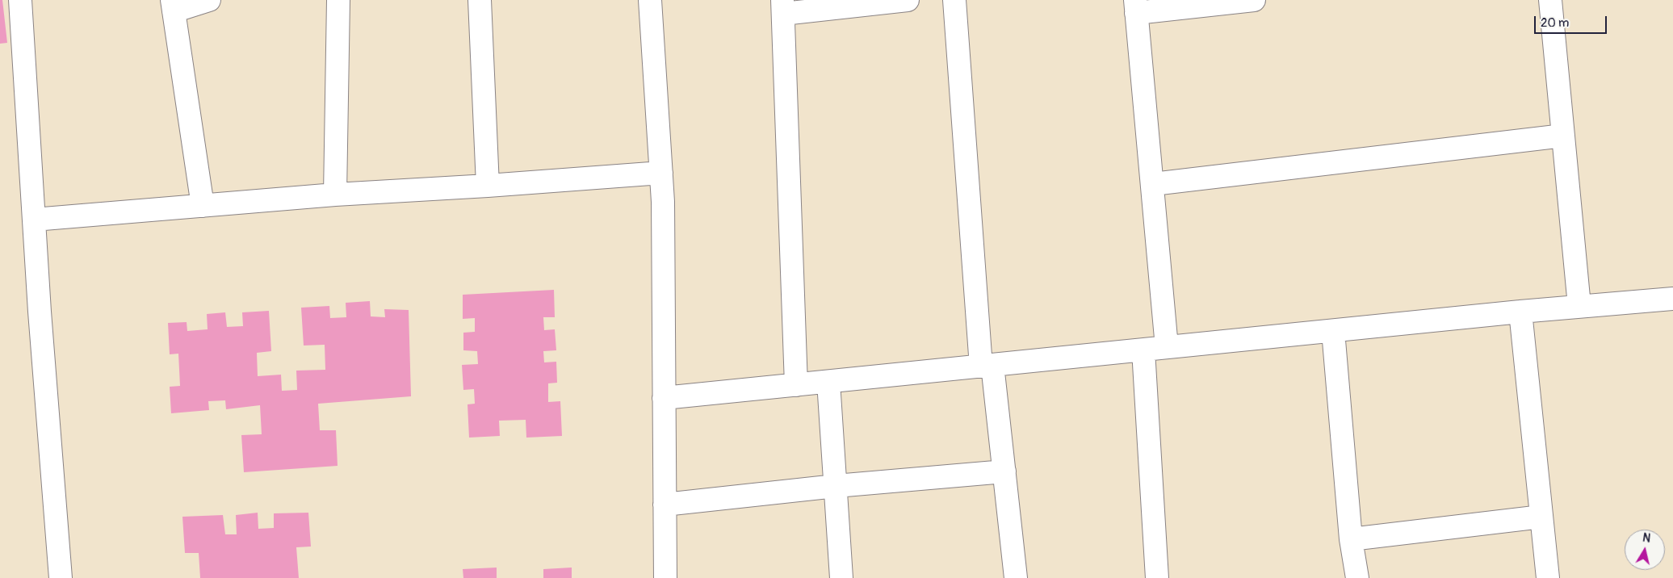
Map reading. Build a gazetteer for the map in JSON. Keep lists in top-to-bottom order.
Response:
{
  "scale_bar": "20 m",
  "north": "top"
}
